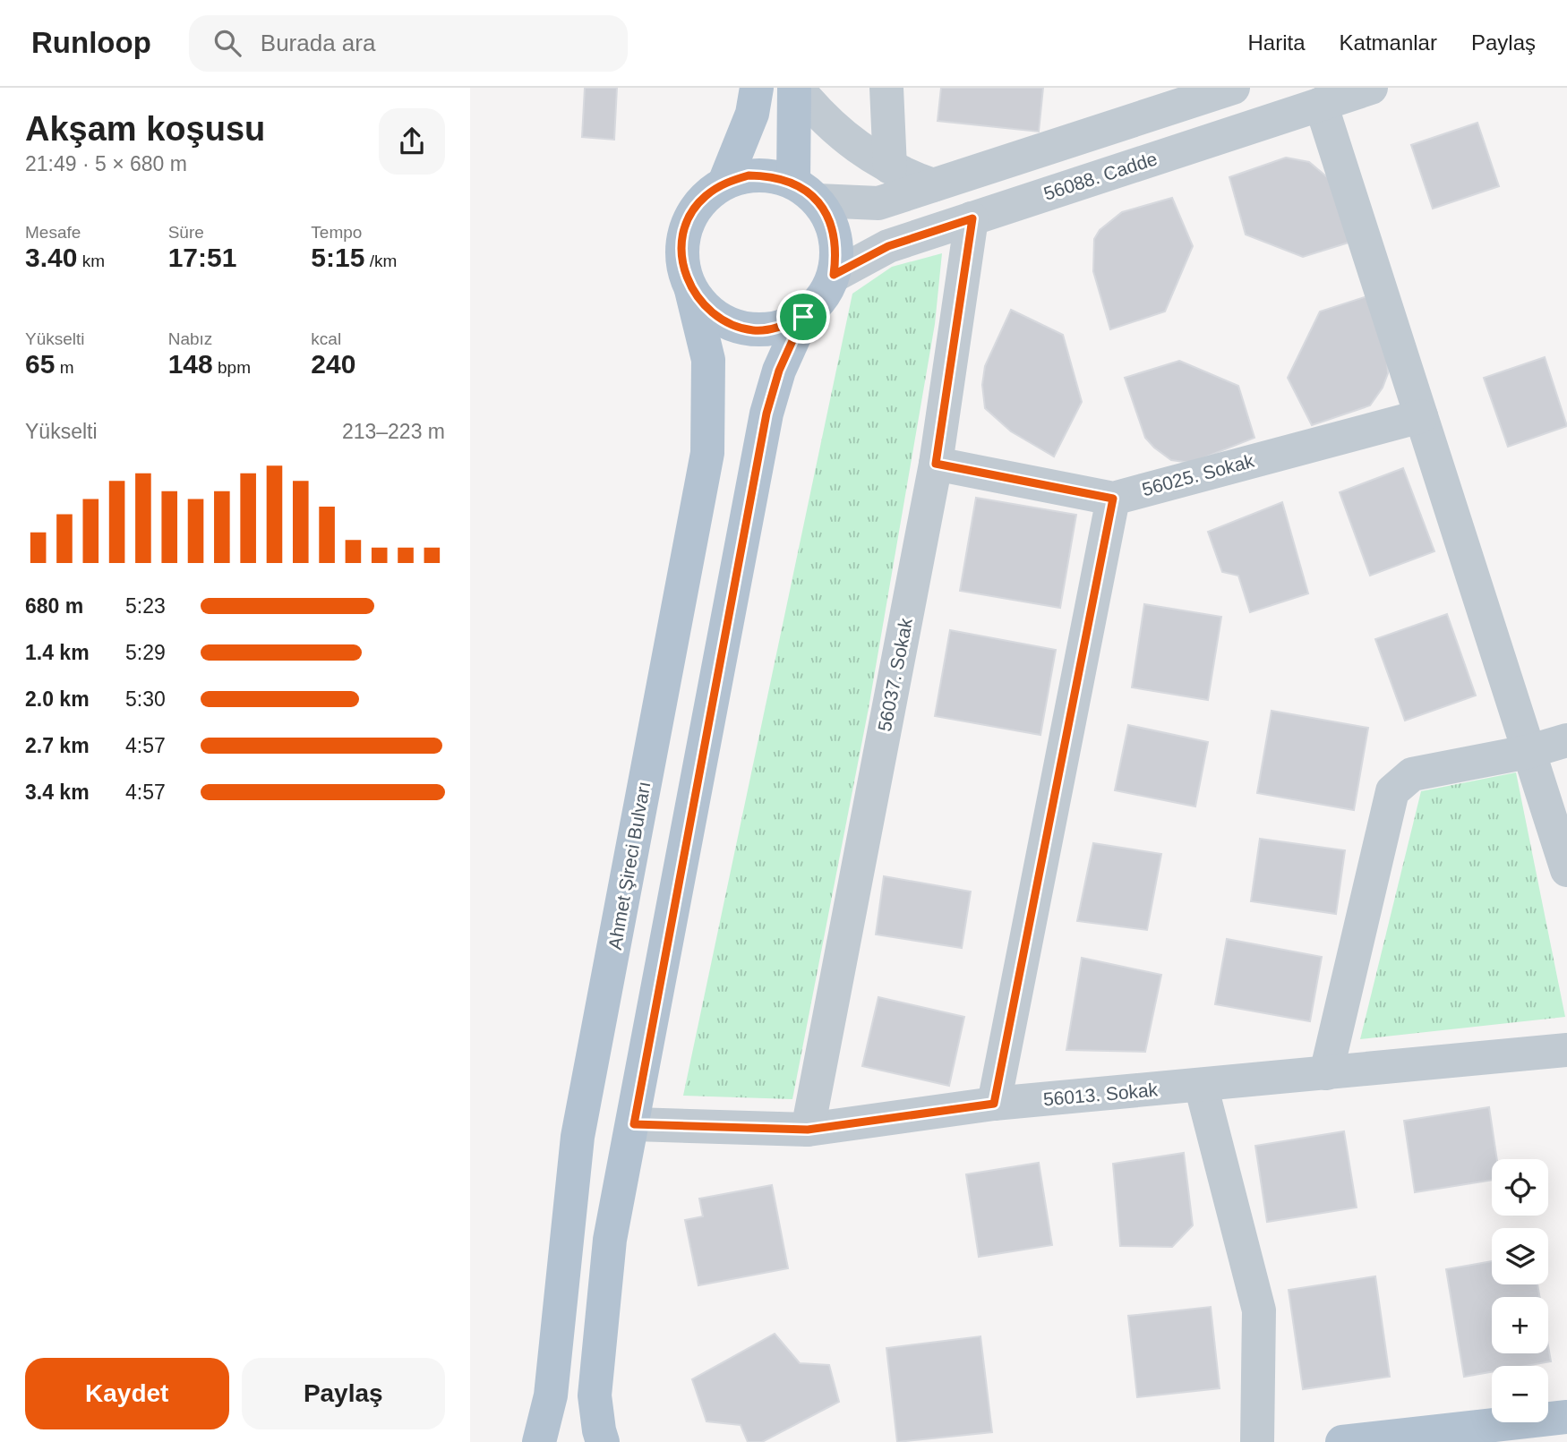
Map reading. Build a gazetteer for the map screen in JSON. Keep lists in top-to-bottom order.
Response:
{
  "streets": {
    "main road": ["Ahmet Şireci Bulvarı"],
    "street": [
      "56088. Cadde",
      "56025. Sokak",
      "56037. Sokak",
      "56013. Sokak"
    ]
  },
  "crossings": [
    ["56088. Cadde", "56037. Sokak"],
    ["56088. Cadde", "Ahmet Şireci Bulvarı"],
    ["56025. Sokak", "56037. Sokak"],
    ["56037. Sokak", "56013. Sokak"]
  ],
  "page": {
    "header": "Runloop",
    "search": "Burada ara",
    "nav": ["Harita", "Katmanlar", "Paylaş"],
    "heading": ["Akşam koşusu", "21:49 · 5 × 680 m"],
    "stats": [
      ["Mesafe", "3.40 km"],
      ["Süre", "17:51"],
      ["Tempo", "5:15 /km"],
      ["Yükselti", "65 m"],
      ["Nabız", "148 bpm"],
      ["kcal", "240"]
    ],
    "chart": ["Yükselti", "213–223 m"],
    "list": [
      {
        "name": "680 m",
        "note": "5:23"
      },
      {
        "name": "1.4 km",
        "note": "5:29"
      },
      {
        "name": "2.0 km",
        "note": "5:30"
      },
      {
        "name": "2.7 km",
        "note": "4:57"
      },
      {
        "name": "3.4 km",
        "note": "4:57"
      }
    ],
    "map_buttons": ["+", "−"],
    "buttons": ["Kaydet", "Paylaş"]
  }
}
